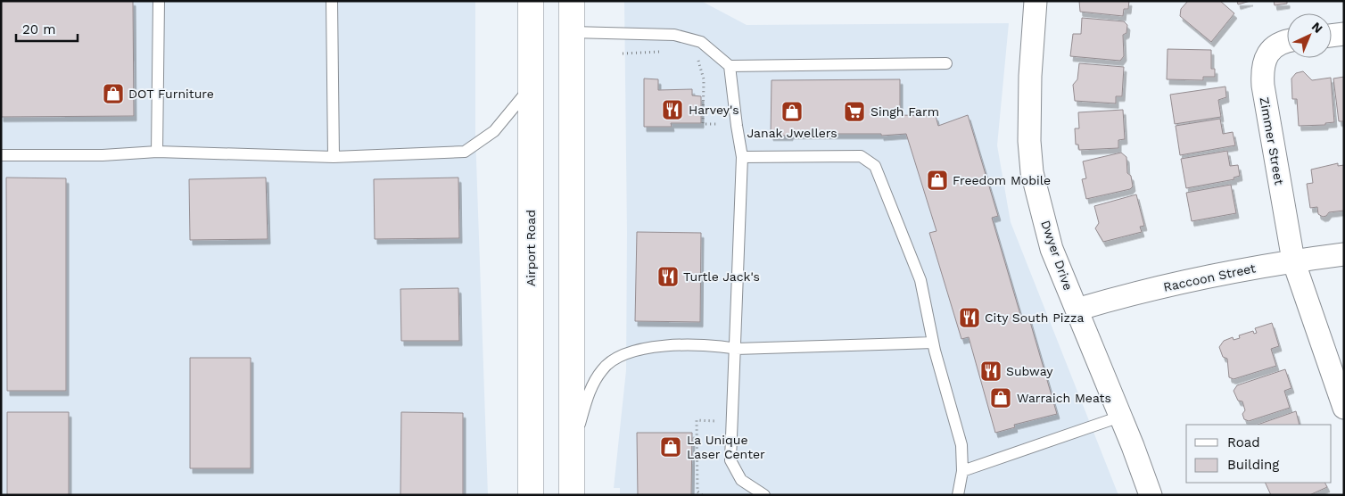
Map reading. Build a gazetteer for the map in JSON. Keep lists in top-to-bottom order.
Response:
{
  "streets": {
    "main road": ["Airport Road"],
    "street": ["Zimmer Street", "Dwyer Drive", "Raccoon Street"]
  },
  "crossings": [
    ["Zimmer Street", "Raccoon Street"],
    ["Dwyer Drive", "Raccoon Street"]
  ],
  "places": {
    "shop": [
      "DOT Furniture",
      "Janak Jwellers",
      "Freedom Mobile",
      "Warraich Meats",
      "La Unique Laser Center"
    ],
    "restaurant": [
      "Harvey's",
      "Turtle Jack's",
      "City South Pizza",
      "Subway"
    ],
    "supermarket": ["Singh Farm"]
  },
  "legend": ["Road", "Building"],
  "scale_bar": "20 m",
  "north": "top right"
}
